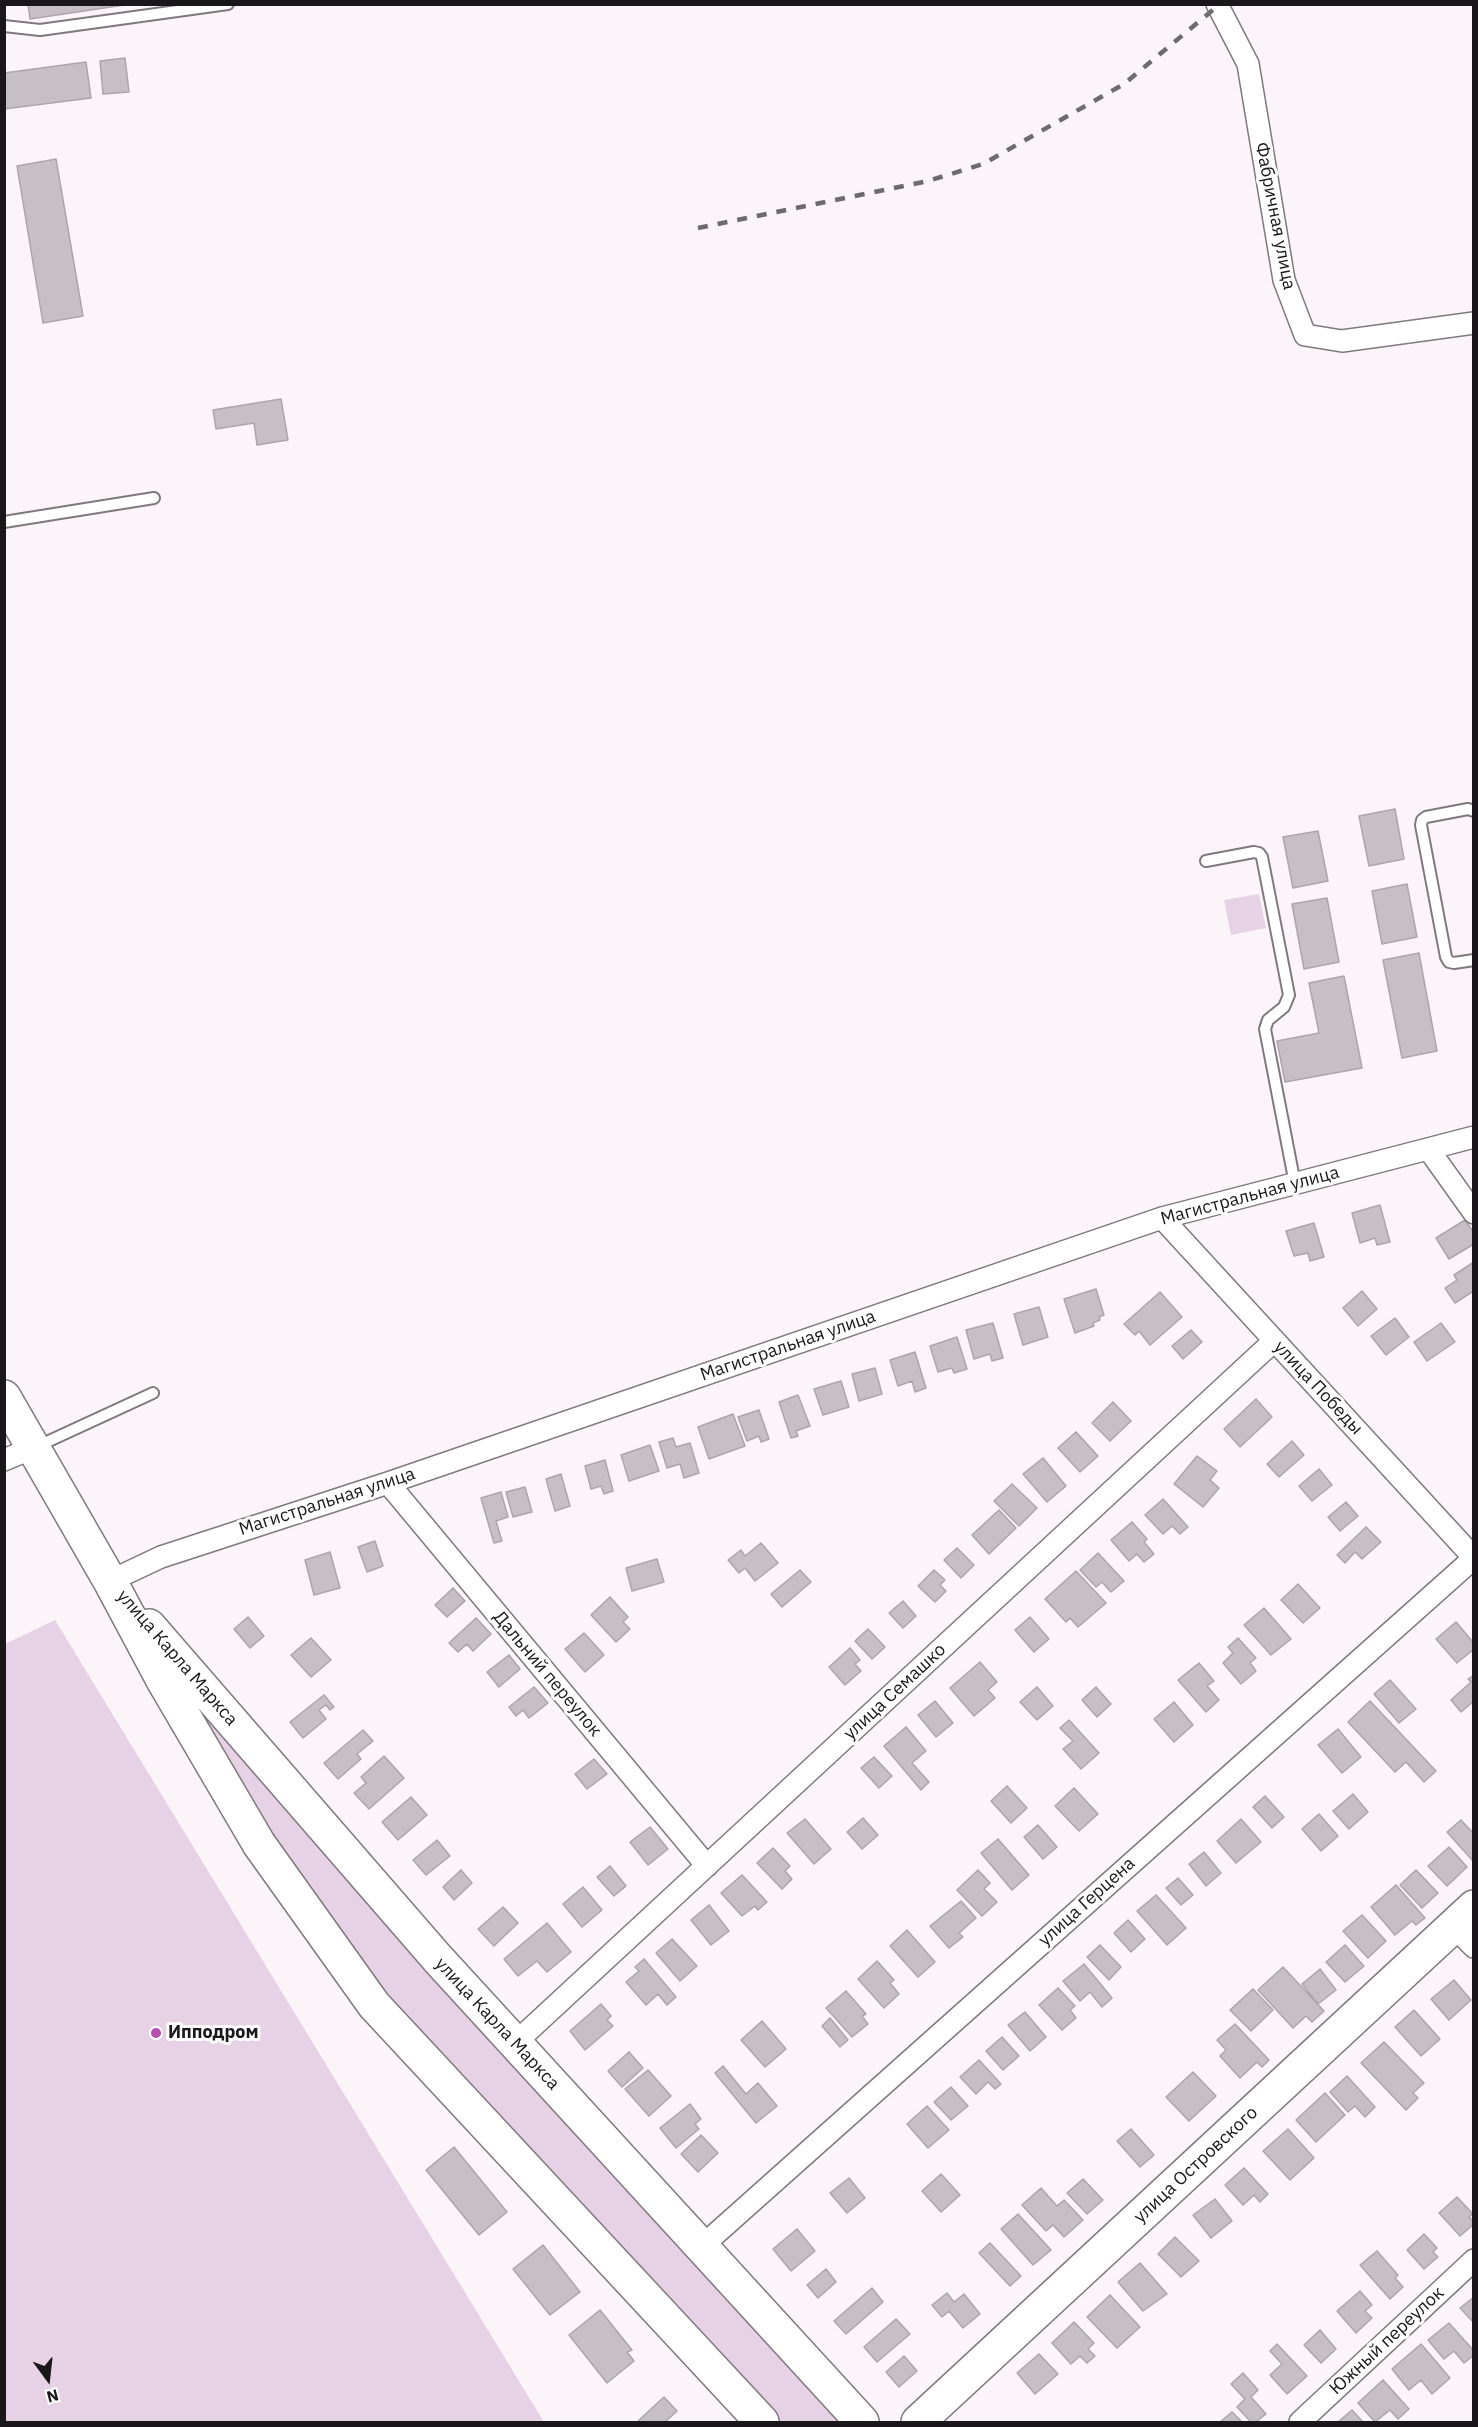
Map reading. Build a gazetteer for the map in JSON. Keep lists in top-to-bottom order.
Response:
{
  "streets": {
    "main road": ["улица Карла Маркса", "улица Островского"],
    "street": [
      "Фабричная улица",
      "Магистральная улица",
      "улица Победы",
      "Дальний переулок",
      "улица Семашко",
      "улица Герцена",
      "Южный переулок"
    ]
  },
  "crossings": [
    ["Магистральная улица", "улица Победы"],
    ["Магистральная улица", "улица Карла Маркса"],
    ["Магистральная улица", "Дальний переулок"],
    ["улица Победы", "улица Семашко"],
    ["улица Победы", "улица Герцена"],
    ["улица Карла Маркса", "улица Семашко"],
    ["улица Карла Маркса", "улица Герцена"],
    ["Дальний переулок", "улица Семашко"]
  ],
  "places": ["Ипподром"],
  "north": "bottom"
}
